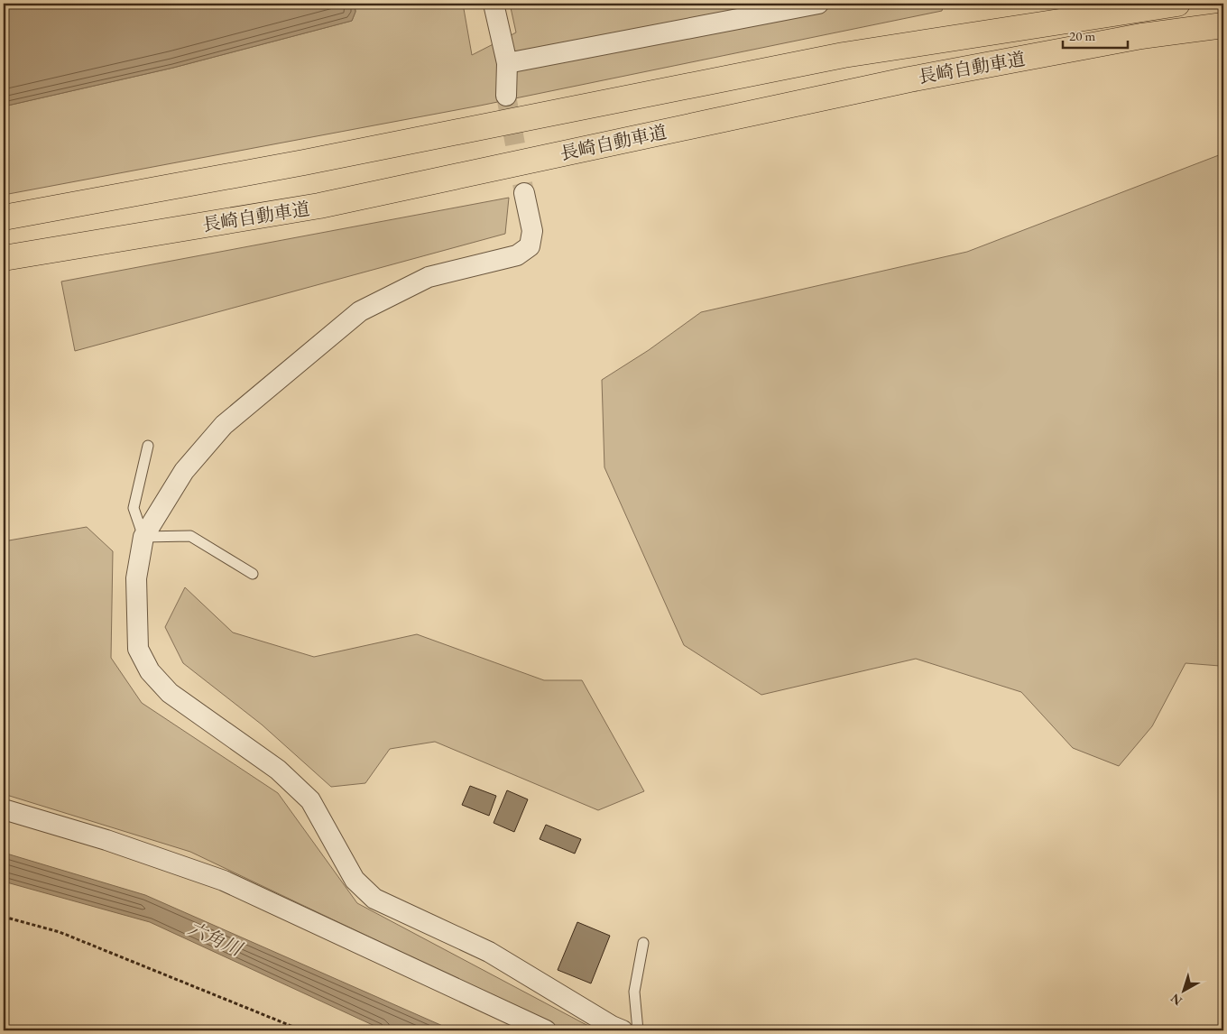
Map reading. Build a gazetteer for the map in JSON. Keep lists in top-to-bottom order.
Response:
{
  "streets": {
    "highway": ["長崎自動車道"]
  },
  "water": ["六角川"],
  "scale_bar": "20 m",
  "north": "bottom left"
}
